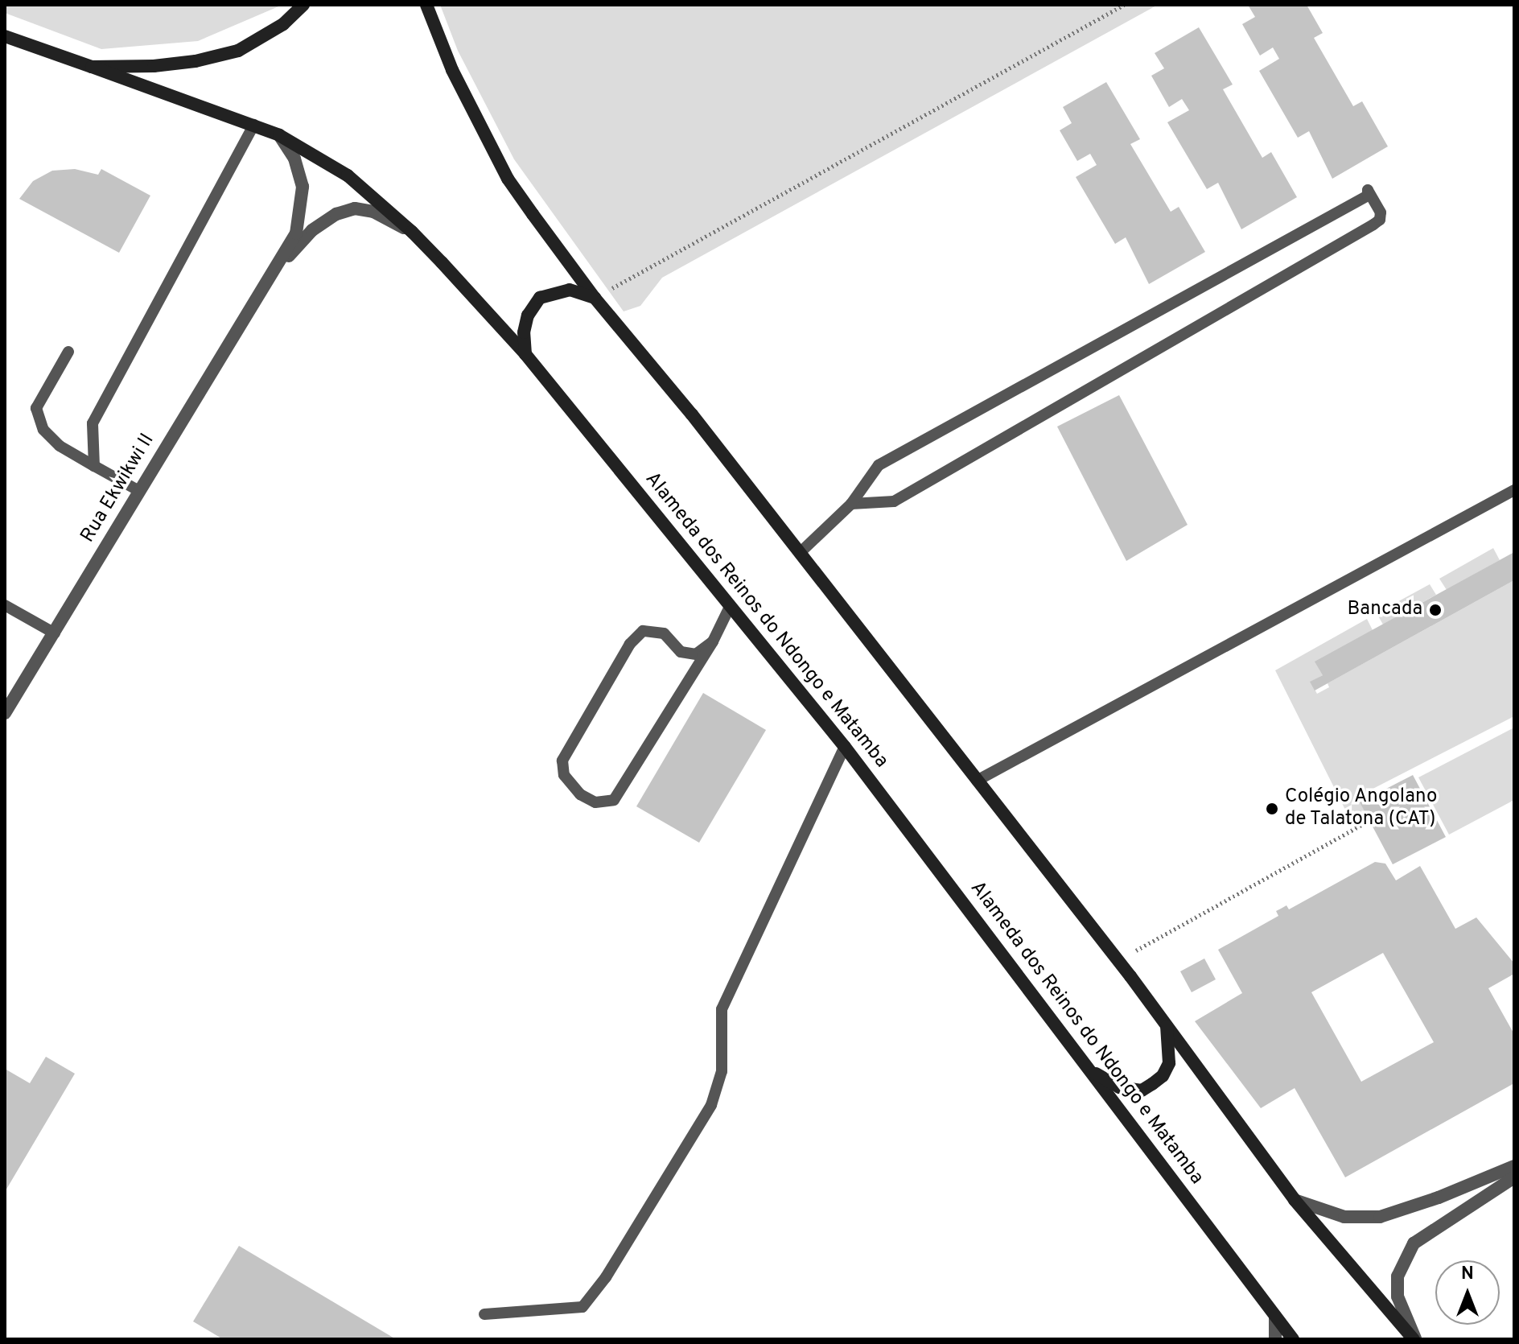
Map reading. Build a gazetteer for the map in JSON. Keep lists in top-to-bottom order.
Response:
{
  "streets": {
    "main road": ["Alameda dos Reinos do Ndongo e Matamba"],
    "street": ["Rua Ekwikwi II"]
  },
  "crossings": [
    ["Rua Ekwikwi II", "Alameda dos Reinos do Ndongo e Matamba"]
  ],
  "places": ["Bancada", "Colégio Angolano de Talatona (CAT)"],
  "north": "top"
}
